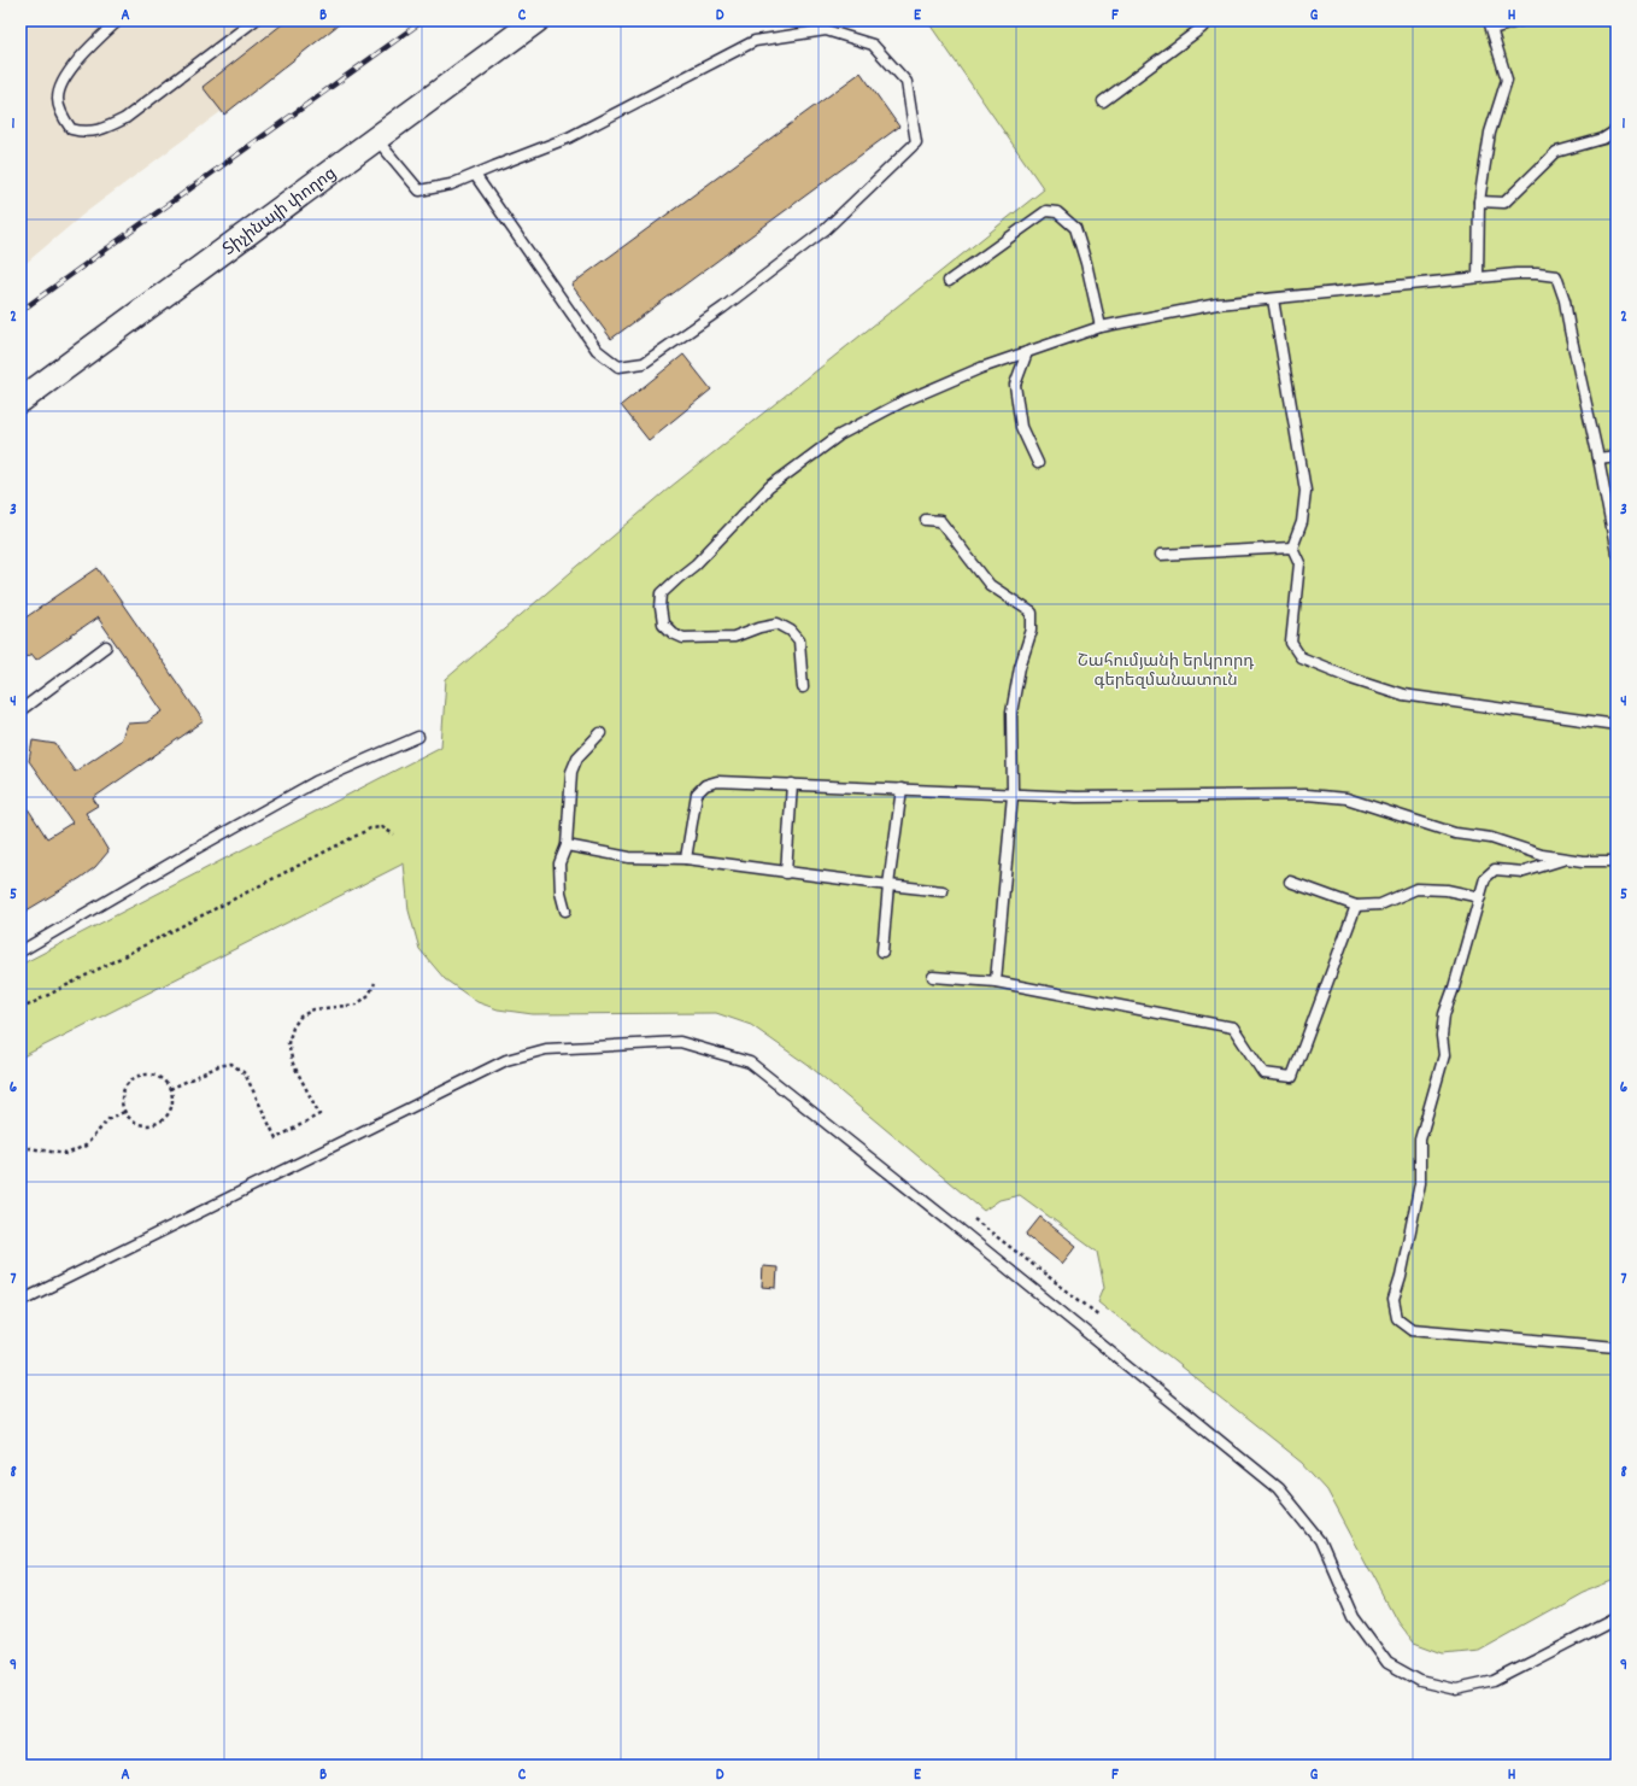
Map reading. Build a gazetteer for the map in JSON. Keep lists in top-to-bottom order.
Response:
{
  "streets": {
    "street": ["Տիչինայի փողոց"]
  },
  "parks": ["Շահումյանի երկրորդ գերեզմանատուն"],
  "grid": {
    "columns": [
      "A",
      "B",
      "C",
      "D",
      "E",
      "F",
      "G",
      "H"
    ],
    "rows": [
      "1",
      "2",
      "3",
      "4",
      "5",
      "6",
      "7",
      "8",
      "9"
    ]
  }
}
